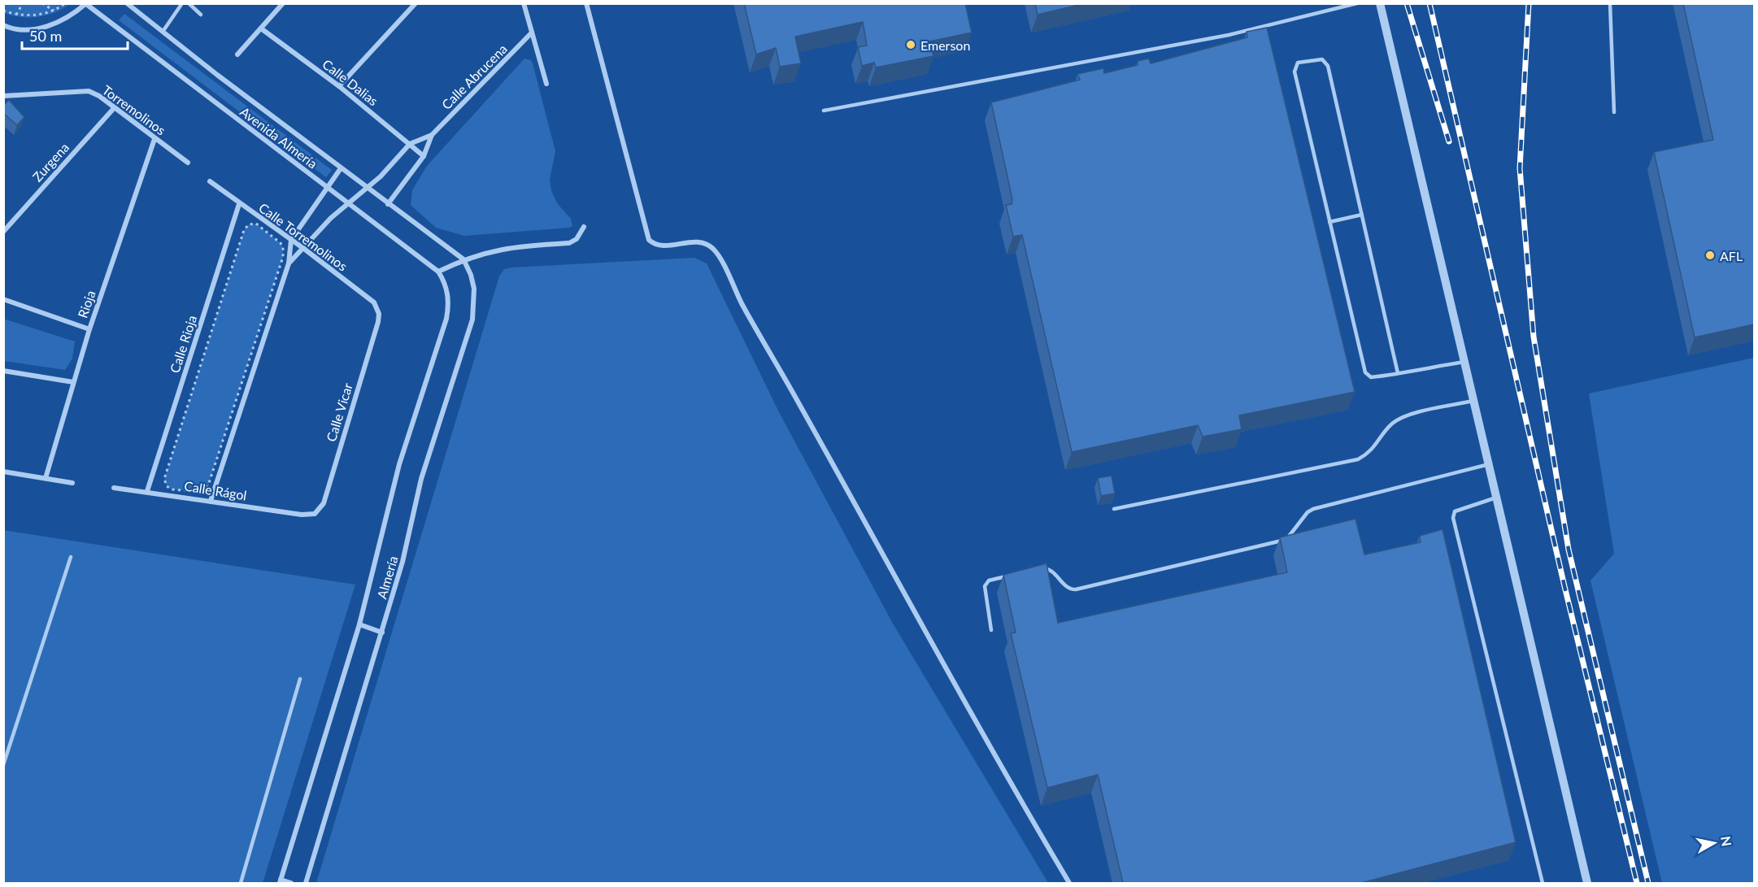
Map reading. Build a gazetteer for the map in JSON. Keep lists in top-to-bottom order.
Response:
{
  "streets": {
    "street": [
      "Calle Abrucena",
      "Calle Dalias",
      "Torremolinos",
      "Avenida Almería",
      "Zurgena",
      "Calle Torremolinos",
      "Rioja",
      "Calle Rioja",
      "Calle Vicar",
      "Calle Rágol",
      "Almería"
    ]
  },
  "crossings": [
    ["Calle Abrucena", "Calle Dalias"],
    ["Calle Abrucena", "Avenida Almería"],
    ["Torremolinos", "Zurgena"],
    ["Torremolinos", "Rioja"],
    ["Avenida Almería", "Almería"],
    ["Calle Torremolinos", "Calle Rioja"],
    ["Calle Torremolinos", "Calle Vicar"],
    ["Calle Rioja", "Calle Rágol"],
    ["Calle Vicar", "Calle Rágol"]
  ],
  "places": ["Emerson", "AFL"],
  "scale_bar": "50 m",
  "north": "right"
}
